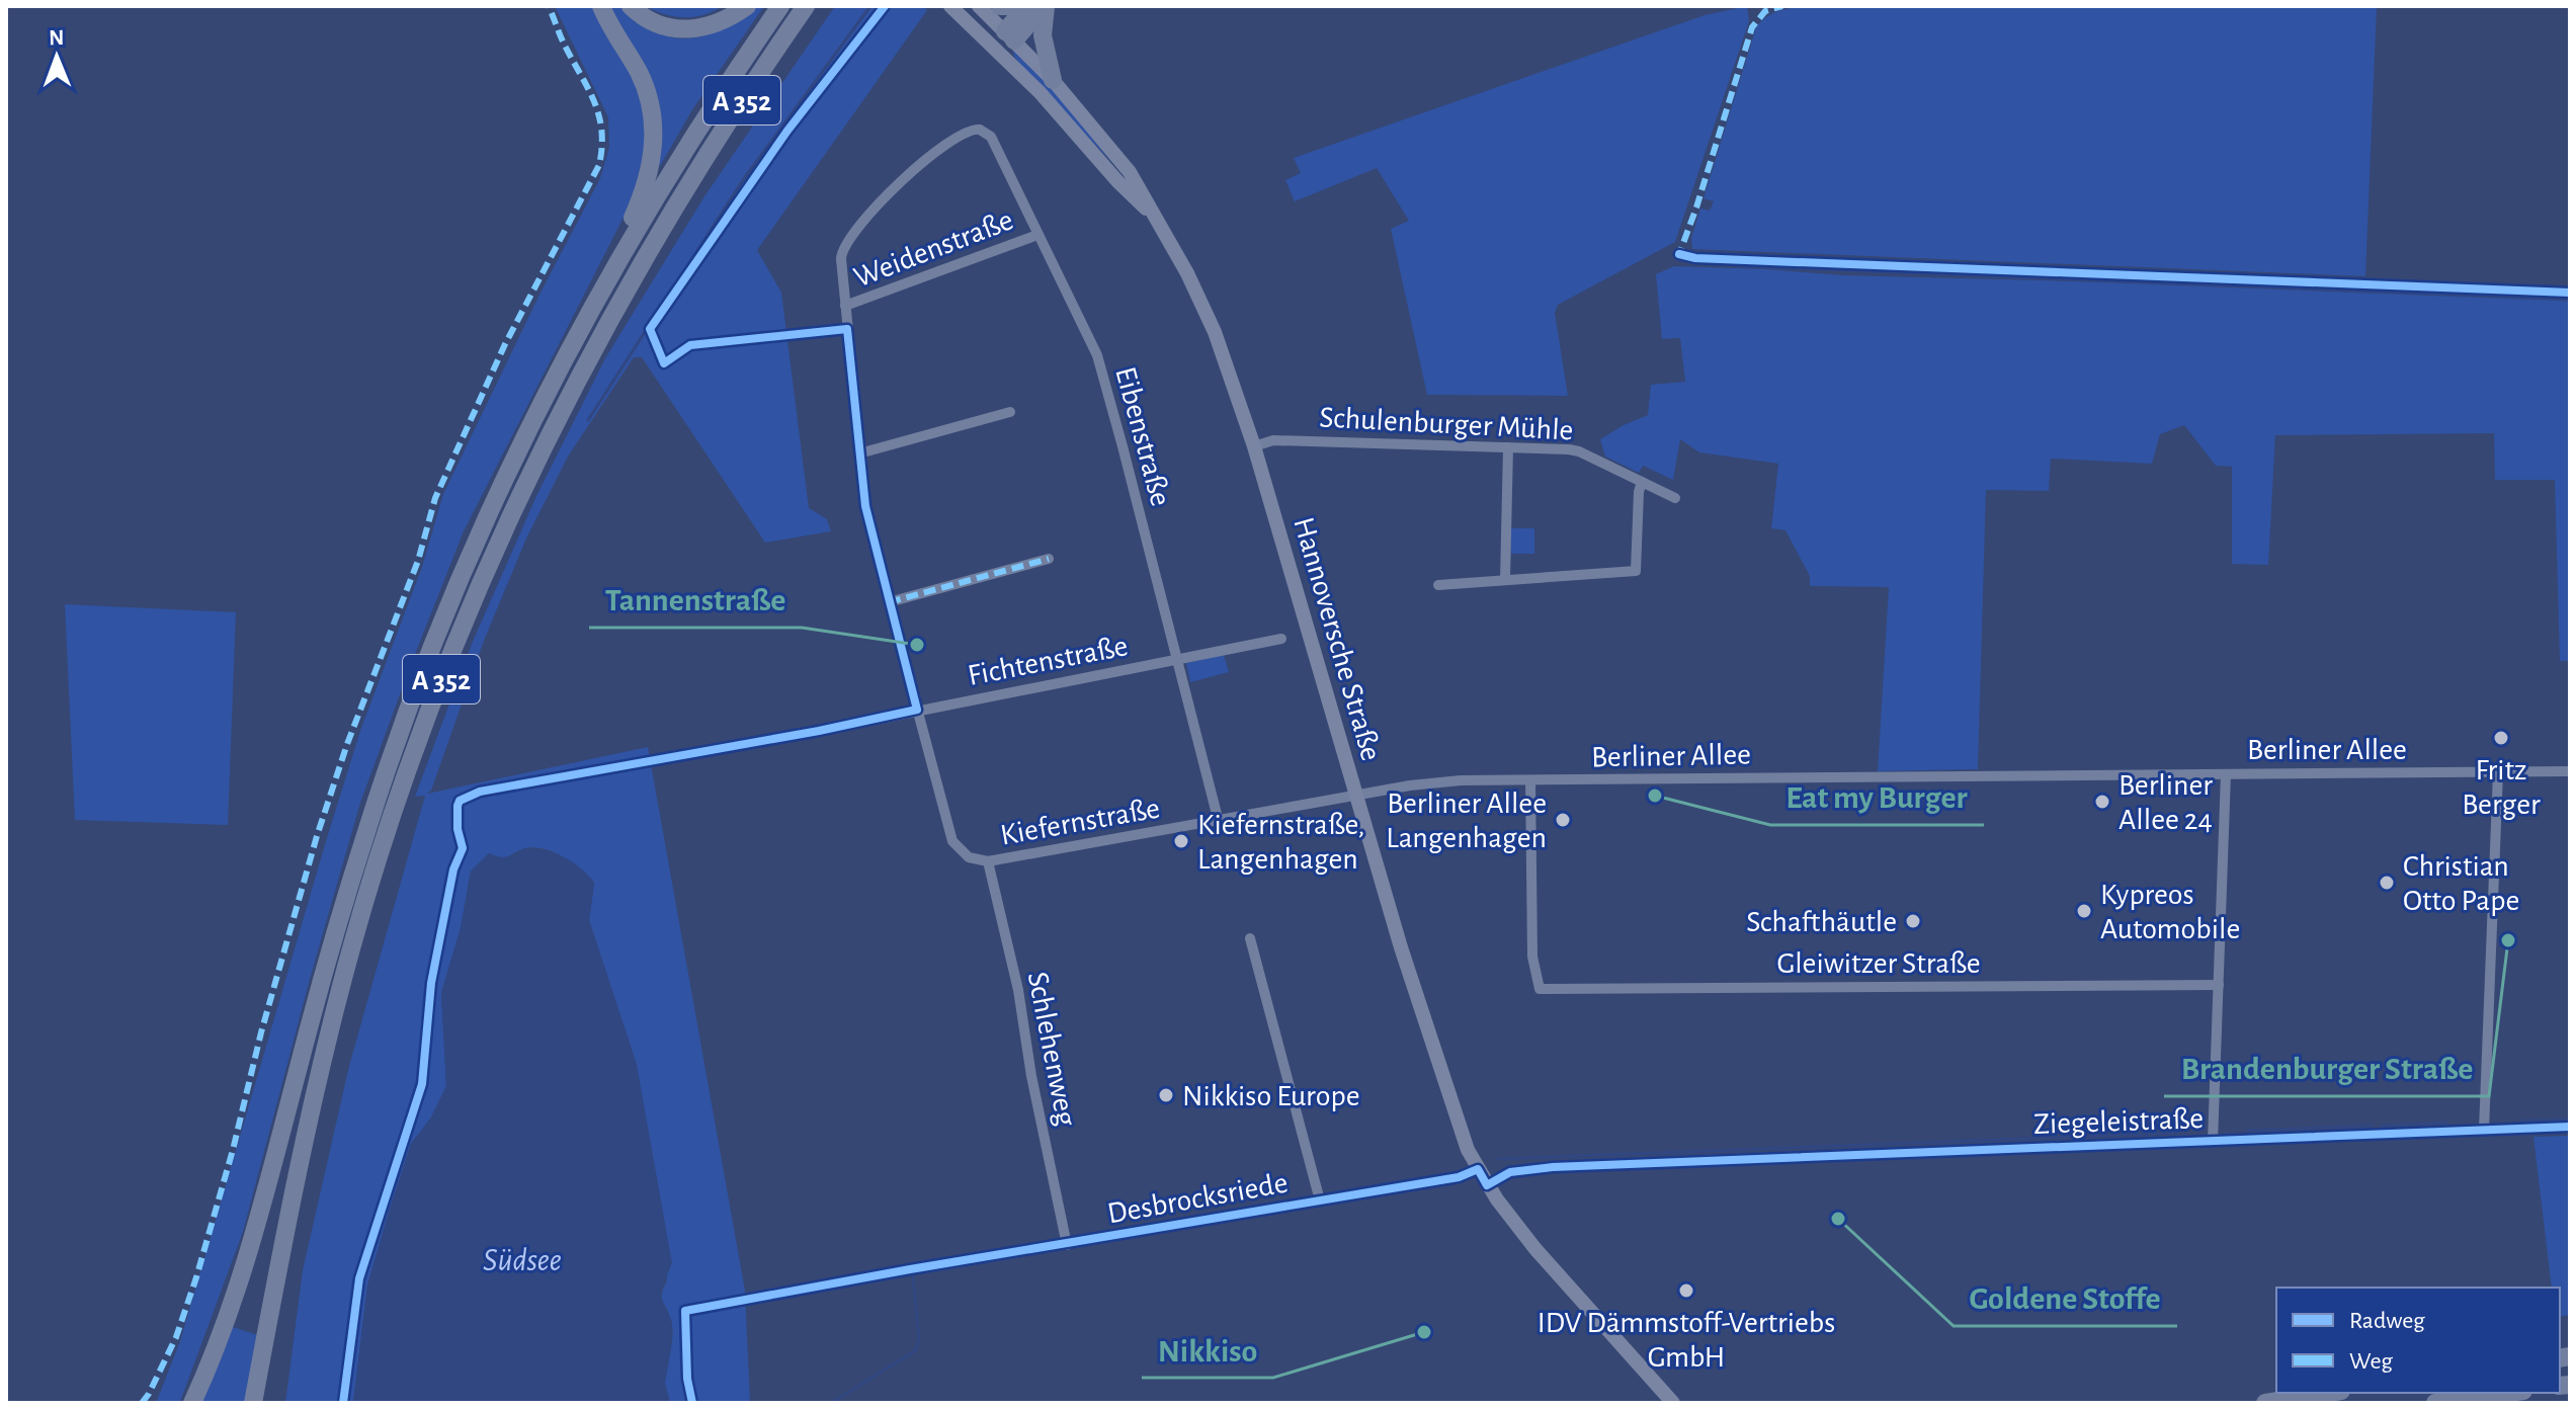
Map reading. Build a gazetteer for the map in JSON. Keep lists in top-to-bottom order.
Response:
{
  "streets": {
    "highway": ["A 352"],
    "main road": ["Hannoversche Straße"],
    "street": [
      "Weidenstraße",
      "Schulenburger Mühle",
      "Eibenstraße",
      "Fichtenstraße",
      "Berliner Allee",
      "Kiefernstraße",
      "Gleiwitzer Straße",
      "Schlehenweg",
      "Ziegeleistraße",
      "Desbrocksriede"
    ]
  },
  "crossings": [
    ["Weidenstraße", "Eibenstraße"],
    ["Weidenstraße", "Kiefernstraße"],
    ["Schulenburger Mühle", "Hannoversche Straße"],
    ["Eibenstraße", "Fichtenstraße"],
    ["Eibenstraße", "Kiefernstraße"],
    ["Hannoversche Straße", "Berliner Allee"],
    ["Hannoversche Straße", "Kiefernstraße"],
    ["Hannoversche Straße", "Desbrocksriede"],
    ["Fichtenstraße", "Kiefernstraße"],
    ["Berliner Allee", "Kiefernstraße"],
    ["Berliner Allee", "Gleiwitzer Straße"],
    ["Kiefernstraße", "Schlehenweg"],
    ["Schlehenweg", "Desbrocksriede"]
  ],
  "water": ["Südsee"],
  "places": [
    "Tannenstraße",
    "Fritz Berger",
    "Eat my Burger",
    "Berliner Allee 24",
    "Berliner Allee Langenhagen",
    "Kiefernstraße, Langenhagen",
    "Christian Otto Pape",
    "Kypreos Automobile",
    "Schafthäutle",
    "Brandenburger Straße",
    "Nikkiso Europe",
    "Goldene Stoffe",
    "IDV Dämmstoff-Vertriebs GmbH",
    "Nikkiso"
  ],
  "legend": ["Radweg", "Weg"],
  "north": "top"
}
